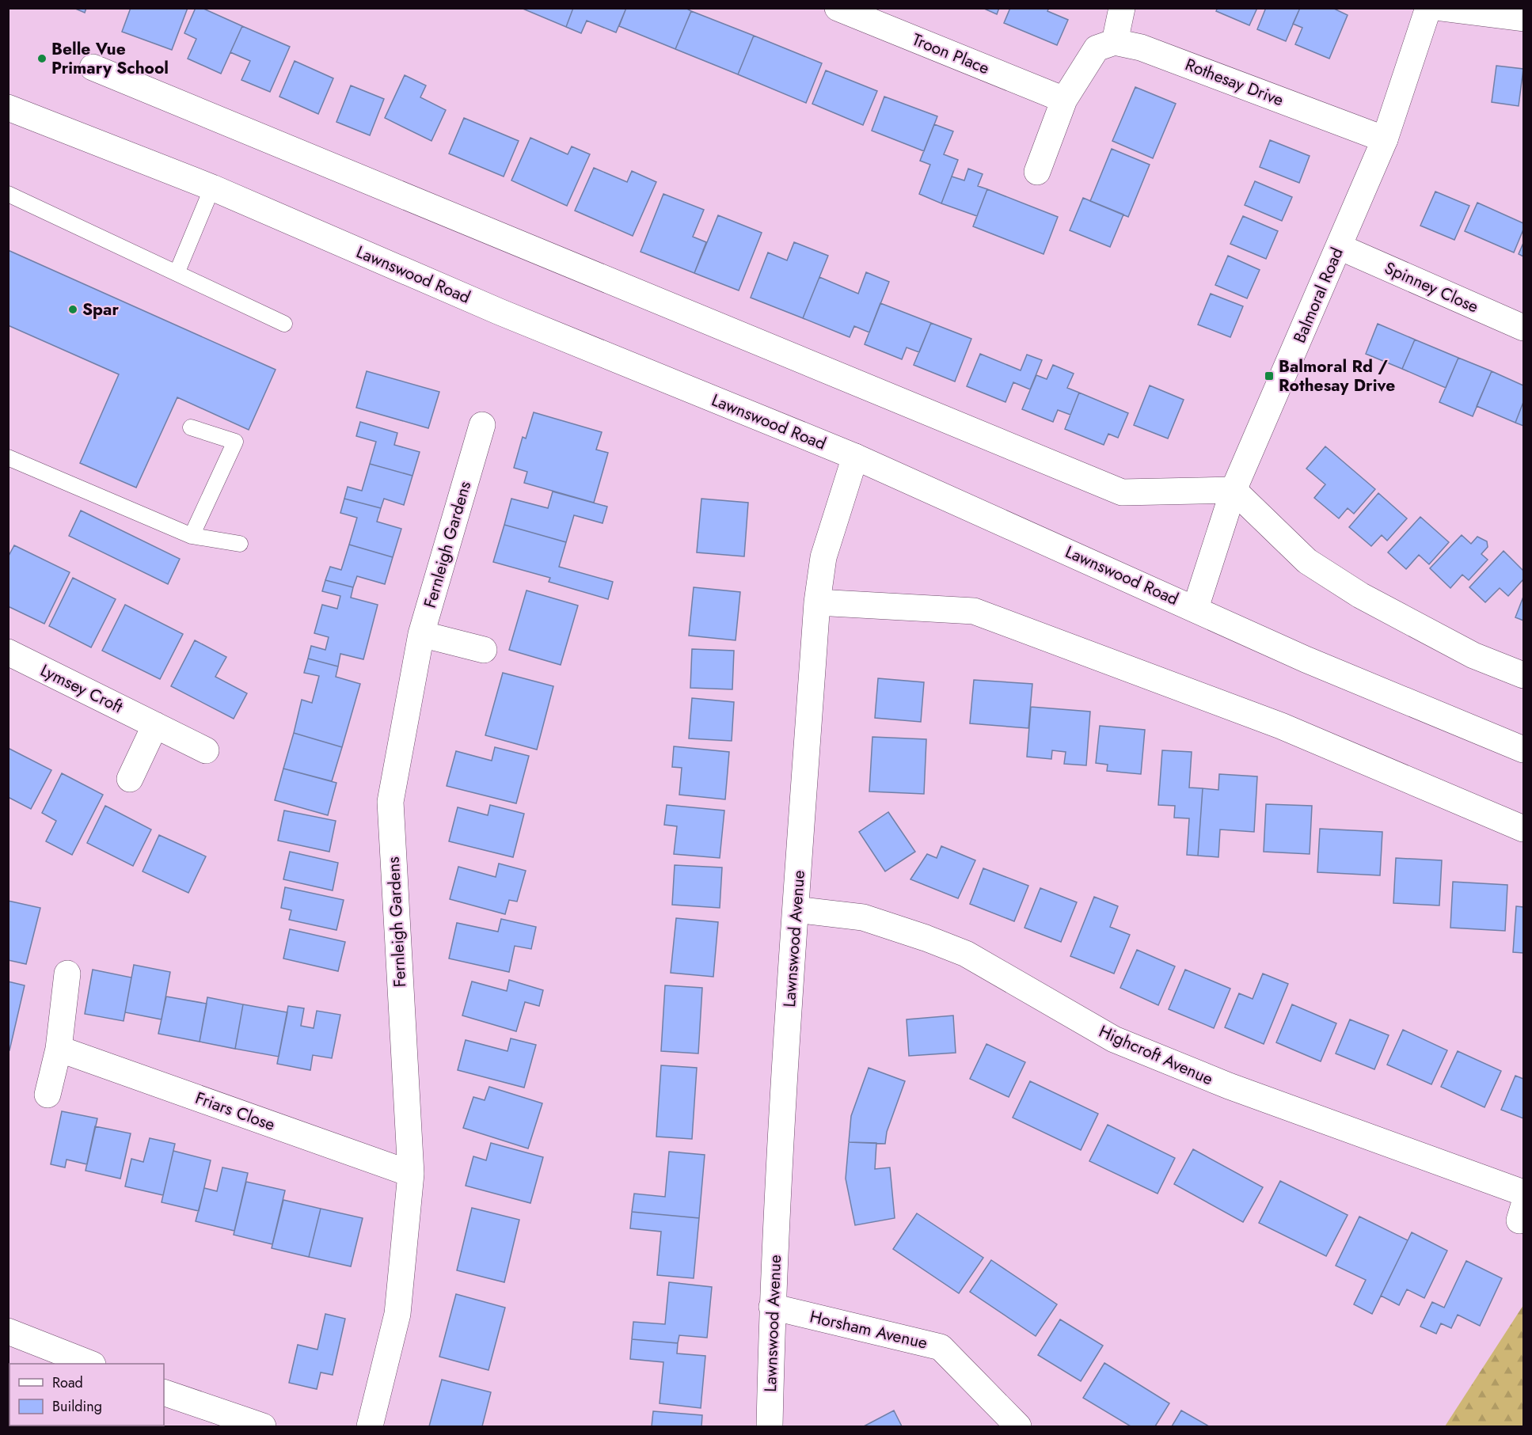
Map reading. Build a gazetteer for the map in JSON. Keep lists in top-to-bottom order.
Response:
{
  "streets": {
    "street": [
      "Troon Place",
      "Rothesay Drive",
      "Lawnswood Road",
      "Spinney Close",
      "Balmoral Road",
      "Fernleigh Gardens",
      "Lymsey Croft",
      "Lawnswood Avenue",
      "Highcroft Avenue",
      "Friars Close",
      "Horsham Avenue"
    ]
  },
  "crossings": [
    ["Rothesay Drive", "Balmoral Road"],
    ["Lawnswood Road", "Balmoral Road"],
    ["Lawnswood Road", "Lawnswood Avenue"],
    ["Spinney Close", "Balmoral Road"],
    ["Fernleigh Gardens", "Friars Close"],
    ["Lawnswood Avenue", "Highcroft Avenue"],
    ["Lawnswood Avenue", "Horsham Avenue"]
  ],
  "places": {
    "other": ["Belle Vue Primary School", "Spar"],
    "transit": ["Balmoral Rd / Rothesay Drive"]
  },
  "legend": ["Road", "Building"]
}
